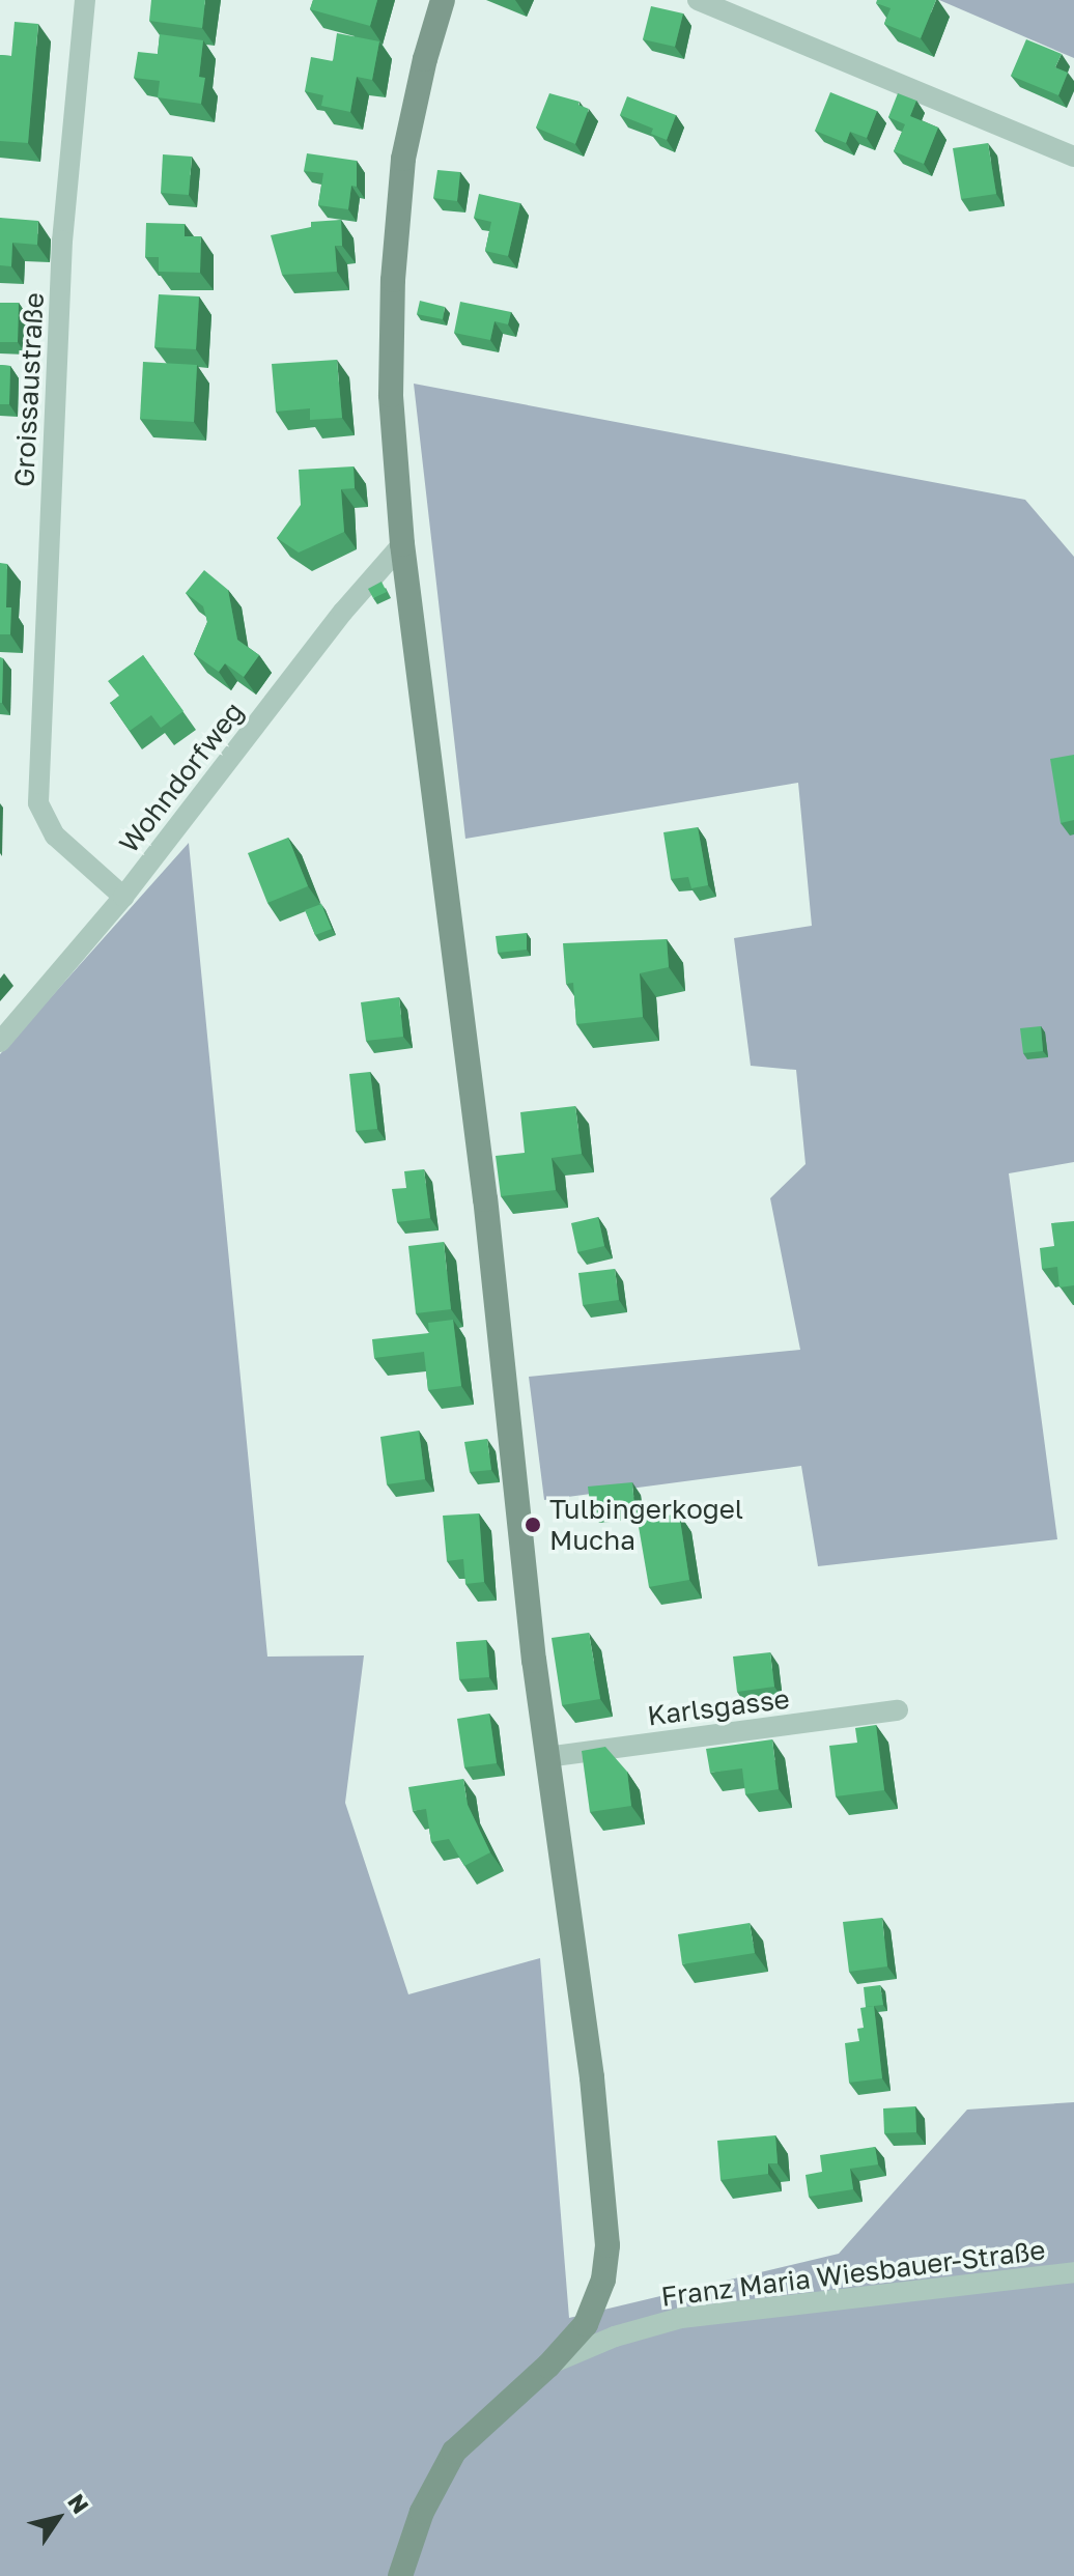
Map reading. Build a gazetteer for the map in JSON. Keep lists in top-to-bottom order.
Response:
{
  "streets": {
    "street": [
      "Groissaustraße",
      "Wohndorfweg",
      "Karlsgasse",
      "Franz Maria Wiesbauer-Straße"
    ]
  },
  "crossings": [
    ["Groissaustraße", "Wohndorfweg"]
  ],
  "places": ["Tulbingerkogel Mucha"],
  "north": "top right"
}
